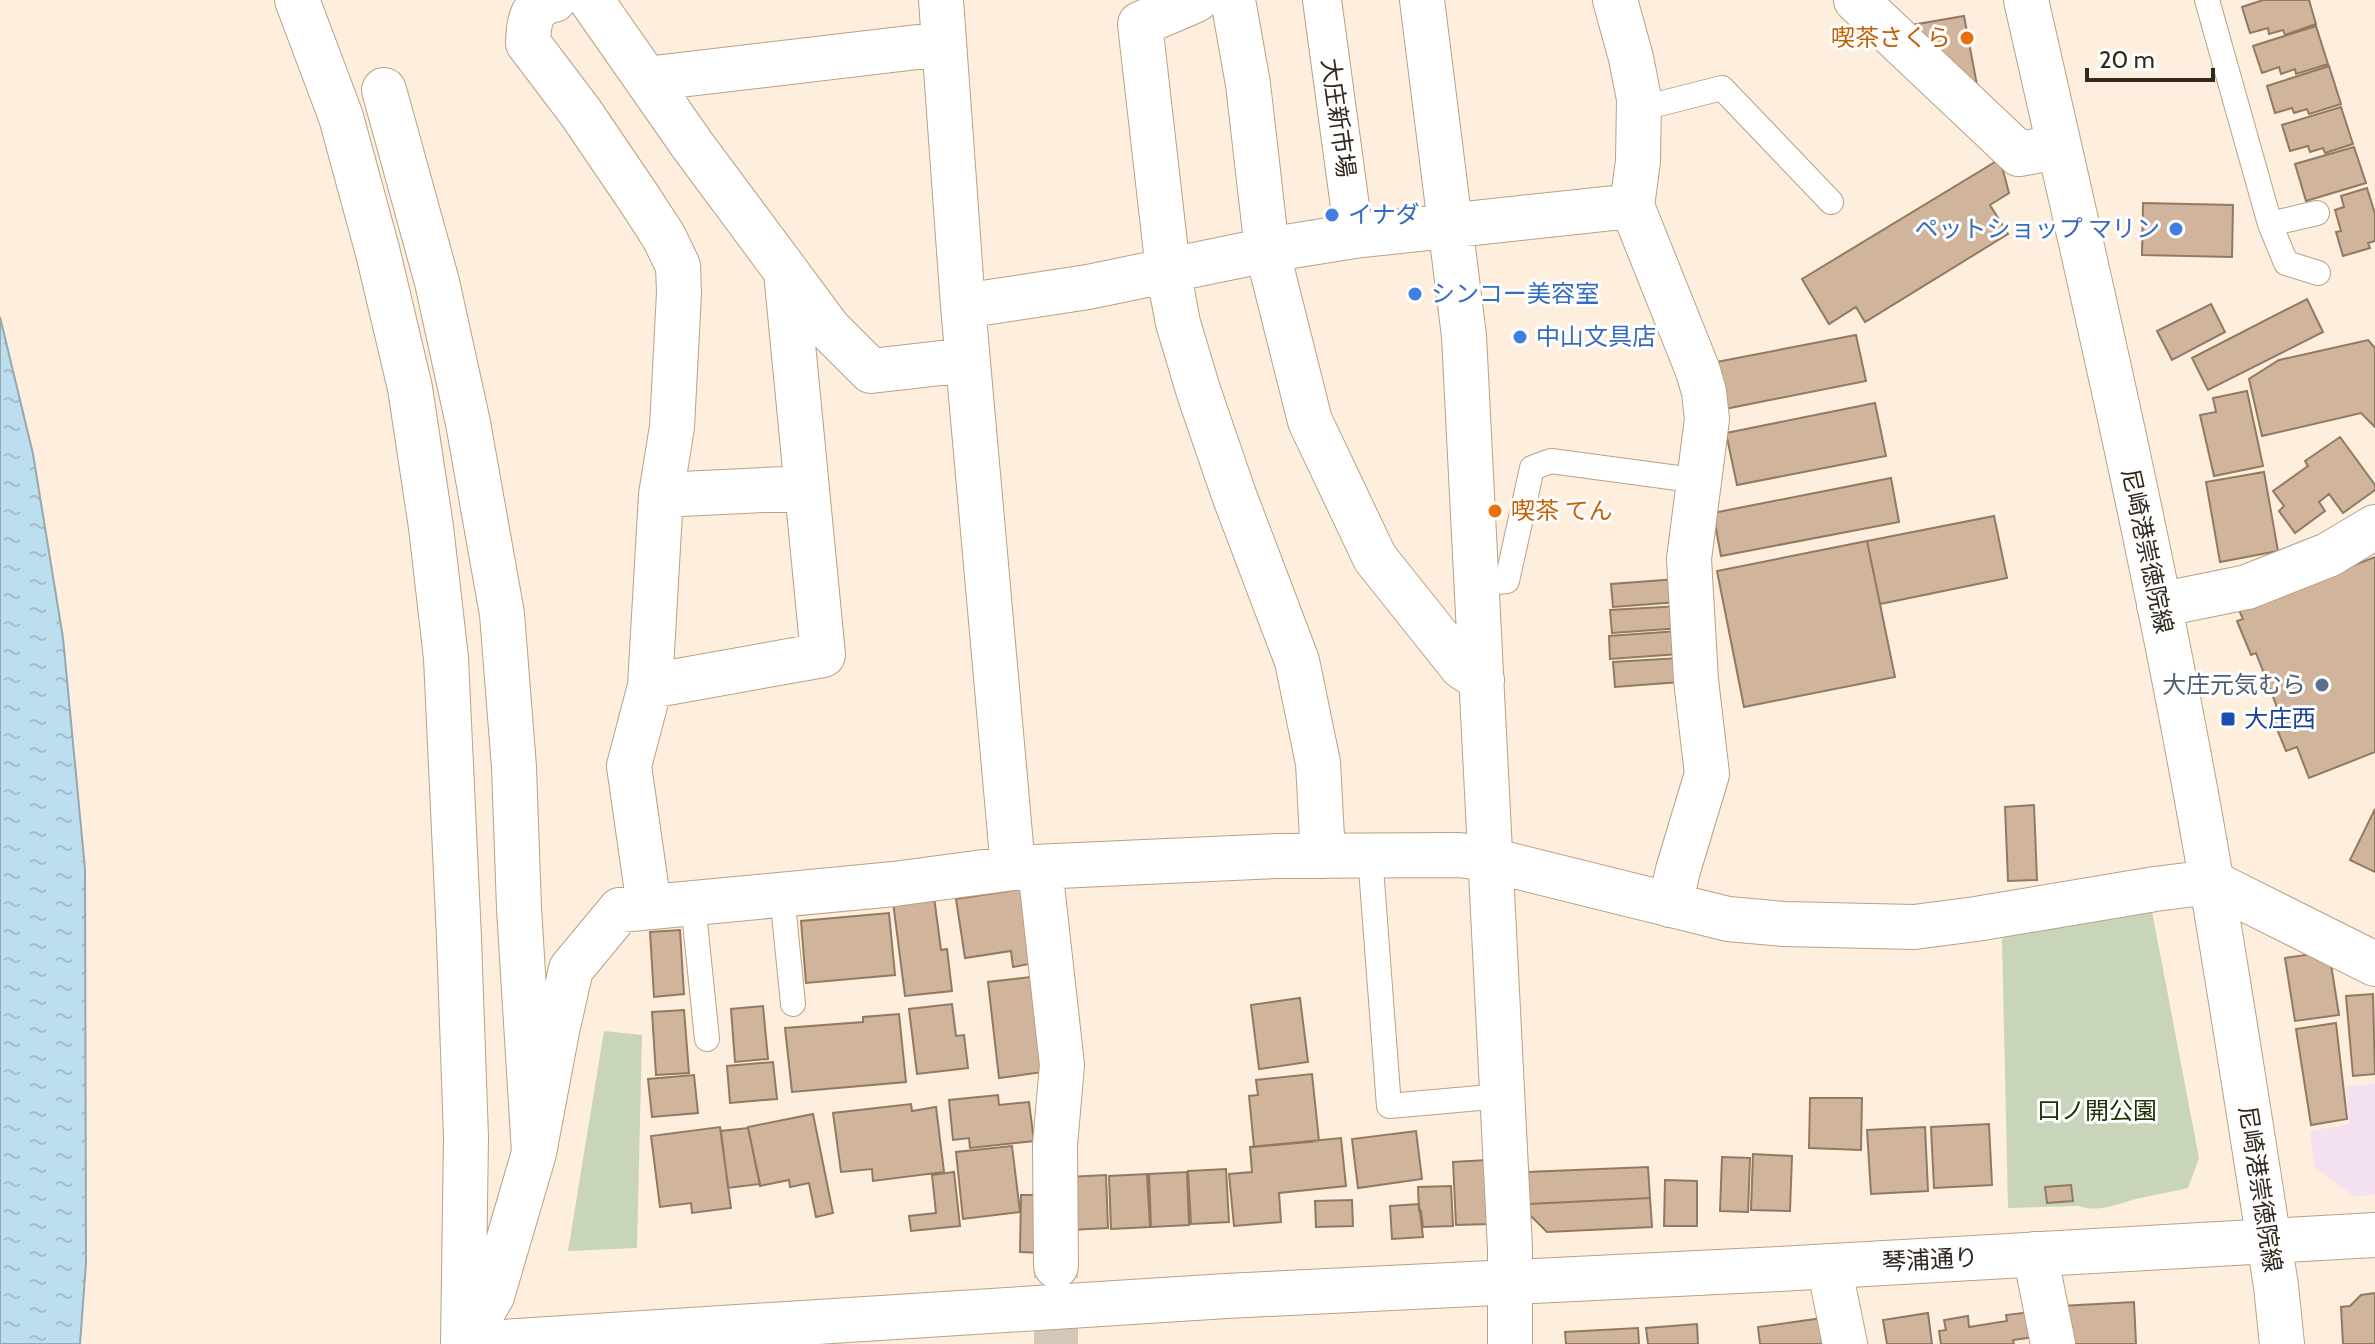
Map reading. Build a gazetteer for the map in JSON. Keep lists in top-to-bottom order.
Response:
{
  "streets": {
    "street": ["大庄新市場", "尼崎港崇徳院線", "琴浦通り"]
  },
  "crossings": [
    ["尼崎港崇徳院線", "琴浦通り"]
  ],
  "parks": ["口ノ開公園"],
  "places": {
    "other": [
      "喫茶さくら",
      "イナダ",
      "ペットショップ マリン",
      "シンコー美容室",
      "中山文具店",
      "喫茶 てん",
      "大庄元気むら"
    ],
    "transit": ["大庄西"]
  },
  "scale_bar": "20 m"
}
